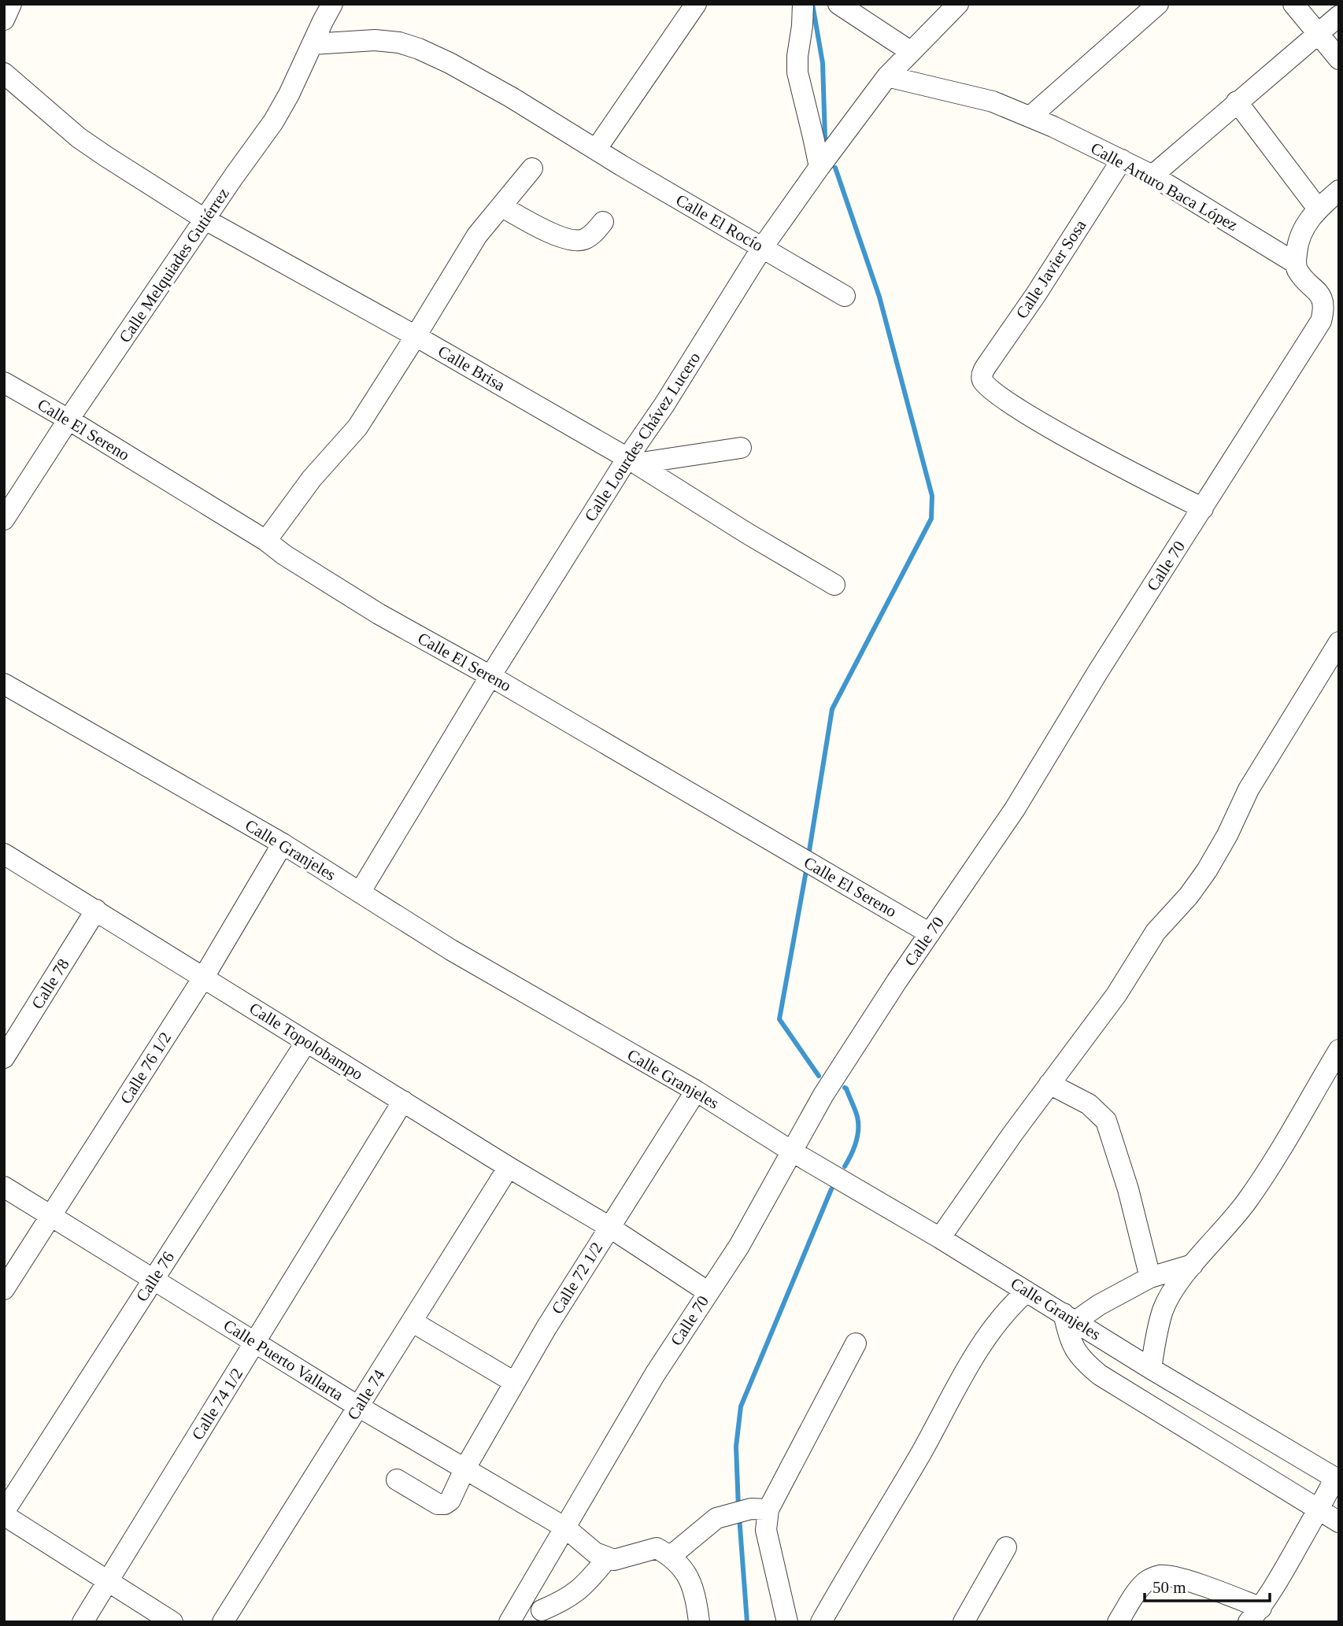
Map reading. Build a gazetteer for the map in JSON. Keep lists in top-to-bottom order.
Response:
{
  "streets": {
    "street": [
      "Calle Arturo Baca López",
      "Calle El Rocío",
      "Calle Melquiades Gutiérrez",
      "Calle Javier Sosa",
      "Calle Brisa",
      "Calle El Sereno",
      "Calle Lourdes Chávez Lucero",
      "Calle 70",
      "Calle Granjeles",
      "Calle 78",
      "Calle Topolobampo",
      "Calle 76 1/2",
      "Calle 76",
      "Calle 72 1/2",
      "Calle Puerto Vallarta",
      "Calle 74",
      "Calle 74 1/2"
    ]
  },
  "crossings": [
    ["Calle Arturo Baca López", "Calle Javier Sosa"],
    ["Calle Arturo Baca López", "Calle Lourdes Chávez Lucero"],
    ["Calle El Rocío", "Calle Melquiades Gutiérrez"],
    ["Calle El Rocío", "Calle Lourdes Chávez Lucero"],
    ["Calle Melquiades Gutiérrez", "Calle Brisa"],
    ["Calle Melquiades Gutiérrez", "Calle El Sereno"],
    ["Calle Javier Sosa", "Calle 70"],
    ["Calle Brisa", "Calle Lourdes Chávez Lucero"],
    ["Calle El Sereno", "Calle Lourdes Chávez Lucero"],
    ["Calle El Sereno", "Calle 70"],
    ["Calle Lourdes Chávez Lucero", "Calle Granjeles"],
    ["Calle 70", "Calle Granjeles"],
    ["Calle 70", "Calle Topolobampo"],
    ["Calle 70", "Calle Puerto Vallarta"],
    ["Calle Granjeles", "Calle 76 1/2"],
    ["Calle Granjeles", "Calle 72 1/2"],
    ["Calle 78", "Calle Topolobampo"],
    ["Calle Topolobampo", "Calle 76 1/2"],
    ["Calle Topolobampo", "Calle 76"],
    ["Calle Topolobampo", "Calle 72 1/2"],
    ["Calle Topolobampo", "Calle 74"],
    ["Calle Topolobampo", "Calle 74 1/2"],
    ["Calle 76 1/2", "Calle Puerto Vallarta"],
    ["Calle 76", "Calle Puerto Vallarta"],
    ["Calle 72 1/2", "Calle Puerto Vallarta"],
    ["Calle Puerto Vallarta", "Calle 74"],
    ["Calle Puerto Vallarta", "Calle 74 1/2"]
  ],
  "scale_bar": "50 m"
}
